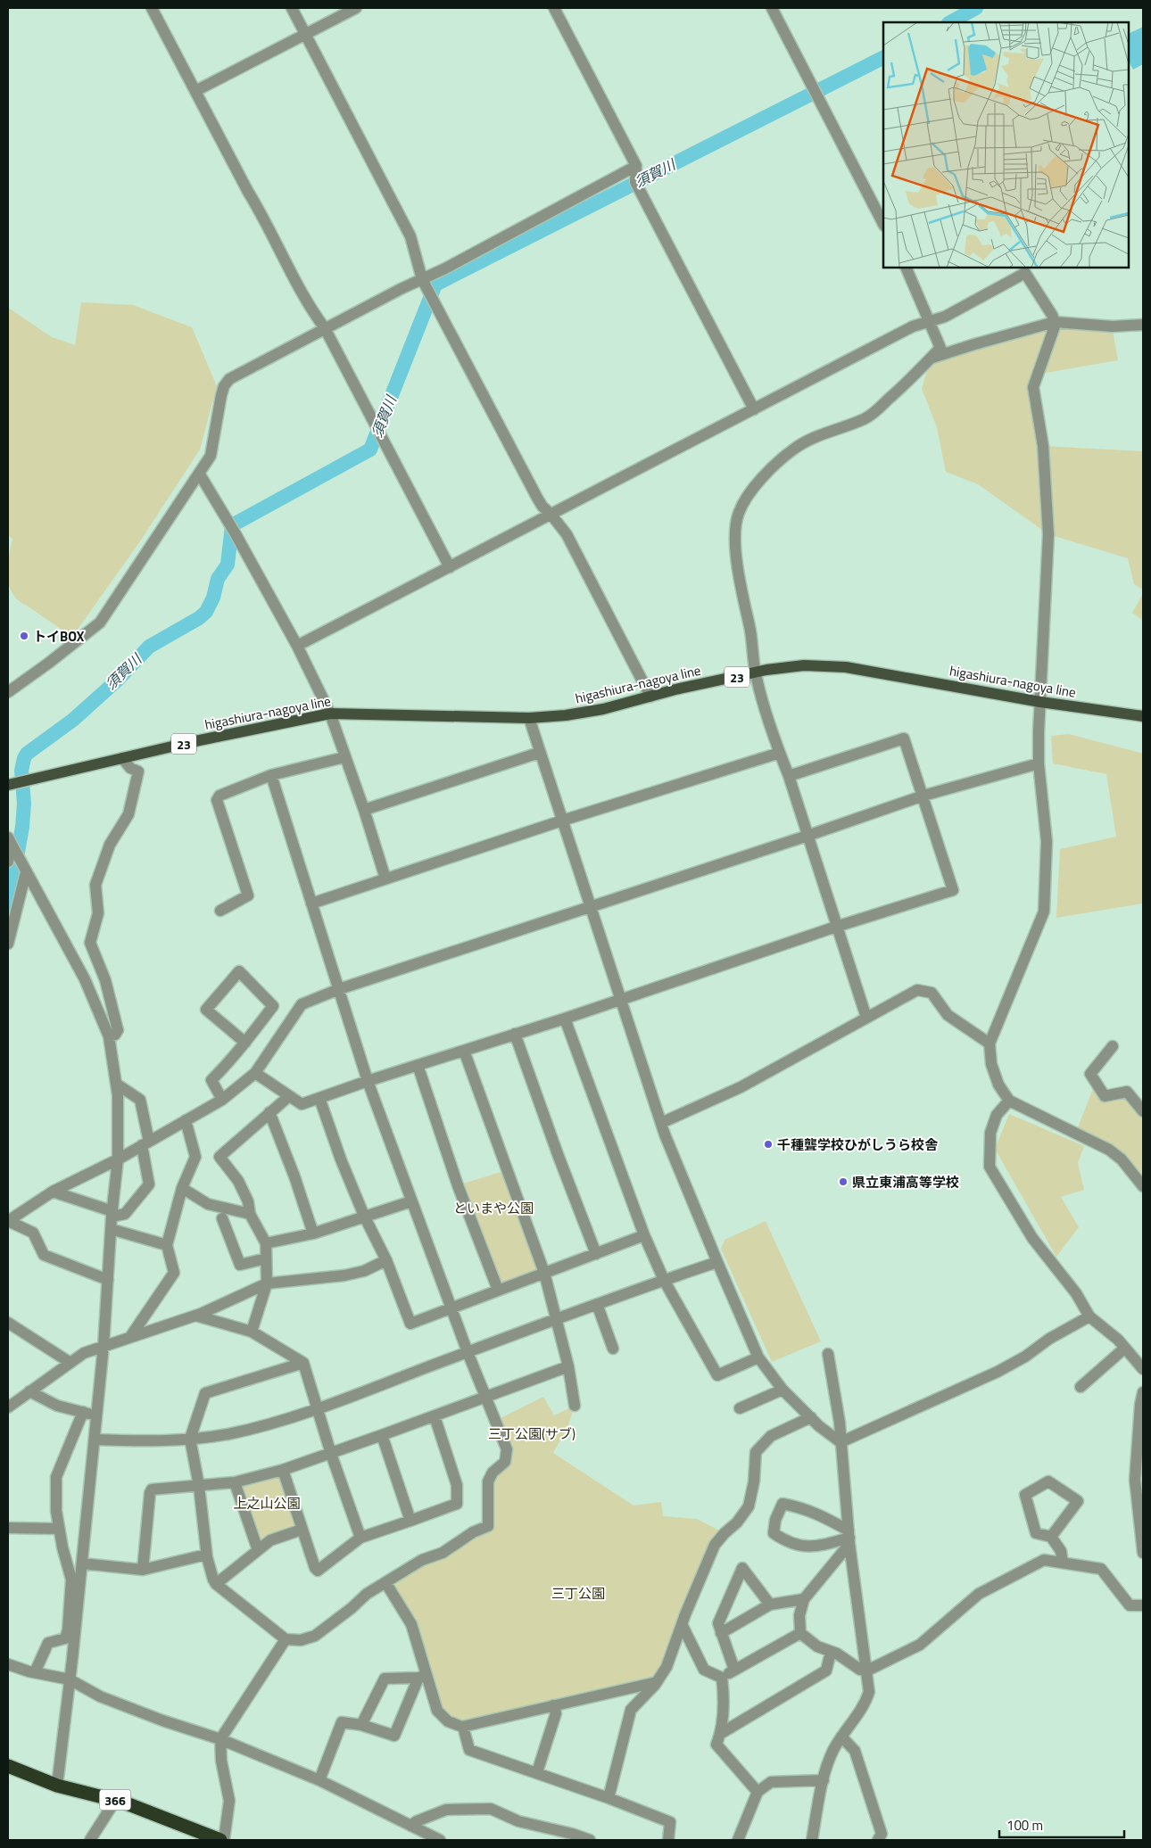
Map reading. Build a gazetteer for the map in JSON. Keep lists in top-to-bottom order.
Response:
{
  "streets": {
    "highway": ["366"],
    "main road": ["23", "higashiura-nagoya line"]
  },
  "water": ["須賀川"],
  "parks": [
    "といまや公園",
    "三丁公園(サブ)",
    "上之山公園",
    "三丁公園"
  ],
  "places": ["トイBOX", "千種聾学校ひがしうら校舎", "県立東浦高等学校"],
  "scale_bar": "100 m"
}
